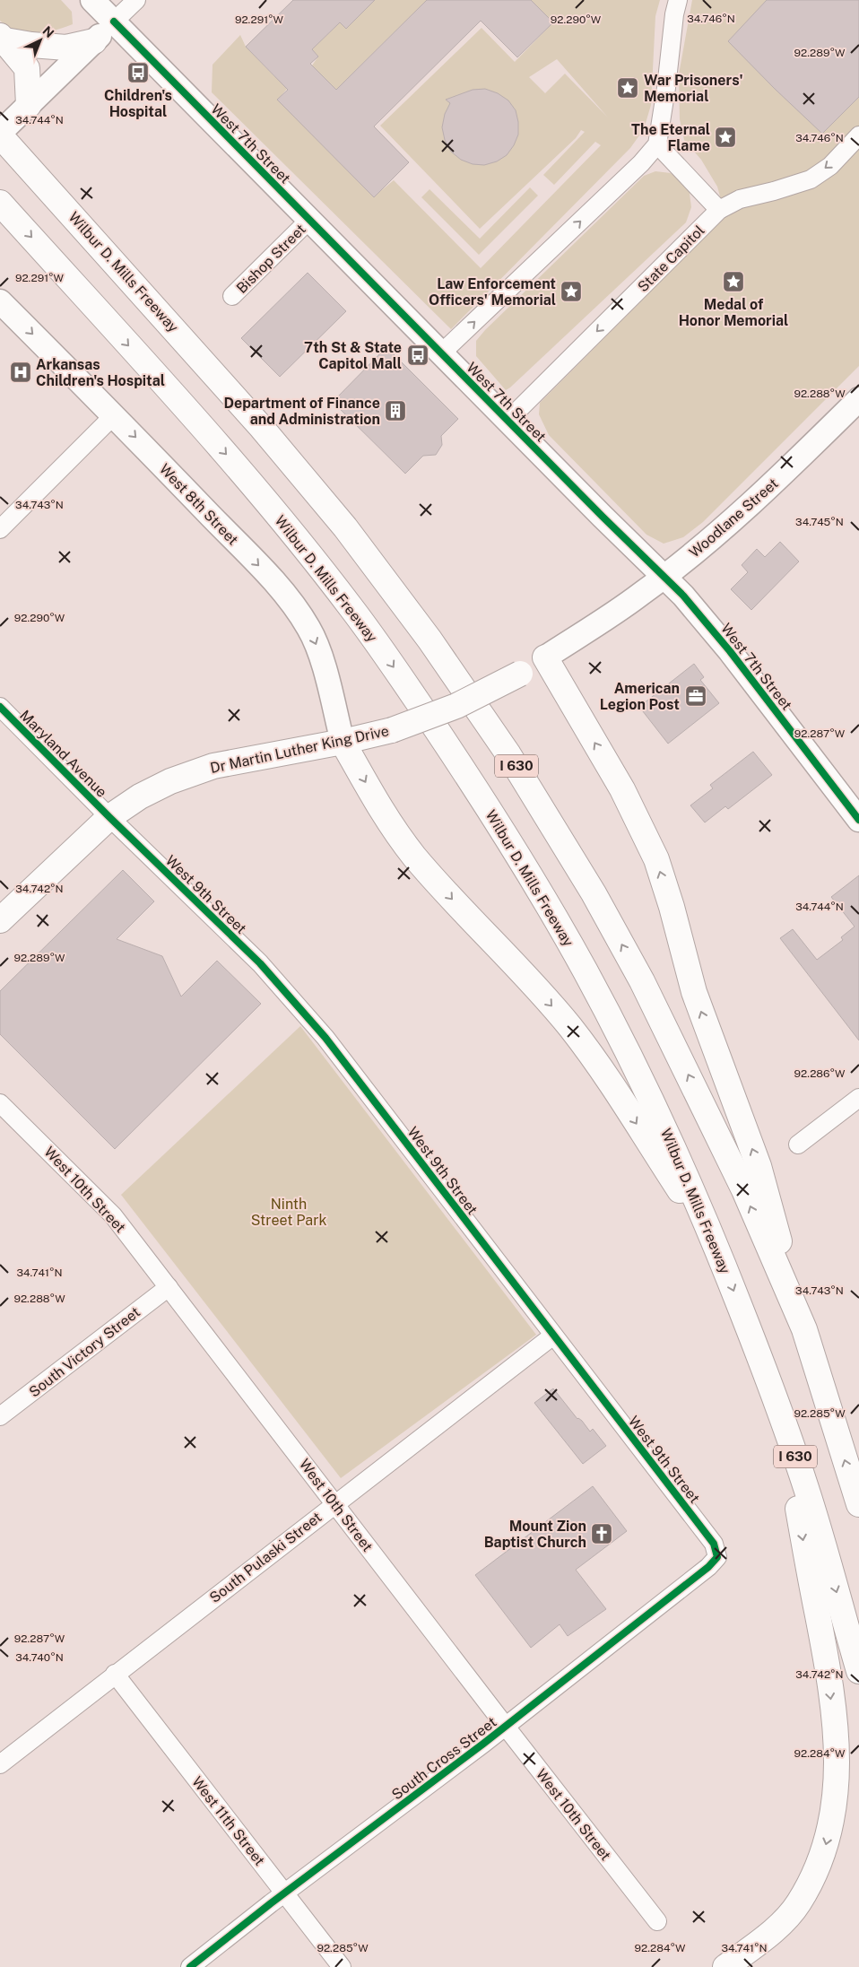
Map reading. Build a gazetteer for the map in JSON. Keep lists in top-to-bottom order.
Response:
{
  "streets": {
    "main road": ["Wilbur D. Mills Freeway", "Dr Martin Luther King Drive", "I 630"],
    "street": [
      "West 7th Street",
      "Bishop Street",
      "State Capitol",
      "West 8th Street",
      "Woodlane Street",
      "Maryland Avenue",
      "West 9th Street",
      "West 10th Street",
      "South Victory Street",
      "South Pulaski Street",
      "South Cross Street",
      "West 11th Street"
    ]
  },
  "crossings": [
    ["West 7th Street", "Bishop Street"],
    ["West 7th Street", "State Capitol"],
    ["West 7th Street", "Woodlane Street"],
    ["West 7th Street", "Dr Martin Luther King Drive"],
    ["West 8th Street", "Dr Martin Luther King Drive"],
    ["Woodlane Street", "Dr Martin Luther King Drive"],
    ["Dr Martin Luther King Drive", "Maryland Avenue"],
    ["Dr Martin Luther King Drive", "West 9th Street"],
    ["Maryland Avenue", "West 9th Street"],
    ["West 9th Street", "South Pulaski Street"],
    ["West 9th Street", "South Cross Street"],
    ["West 10th Street", "South Victory Street"],
    ["West 10th Street", "South Pulaski Street"],
    ["West 10th Street", "South Cross Street"],
    ["South Pulaski Street", "West 11th Street"],
    ["South Cross Street", "West 11th Street"]
  ],
  "one_way": ["West 8th Street"],
  "parks": ["Ninth Street Park"],
  "places": {
    "bus stop": ["Children's Hospital", "7th St & State Capitol Mall"],
    "place": [
      "War Prisoners' Memorial",
      "The Eternal Flame",
      "Medal of Honor Memorial",
      "Law Enforcement Officers' Memorial"
    ],
    "hospital": ["Arkansas Children's Hospital"],
    "building": ["Department of Finance and Administration"],
    "office": ["American Legion Post"],
    "church": ["Mount Zion Baptist Church"]
  },
  "north": "top right",
  "coordinates": [
    "34.746°N",
    "92.291°W",
    "92.290°W",
    "92.289°W",
    "34.744°N",
    "92.288°W",
    "34.743°N",
    "34.745°N",
    "92.287°W",
    "34.742°N",
    "92.286°W",
    "34.741°N",
    "92.285°W",
    "34.740°N",
    "92.284°W"
  ]
}
